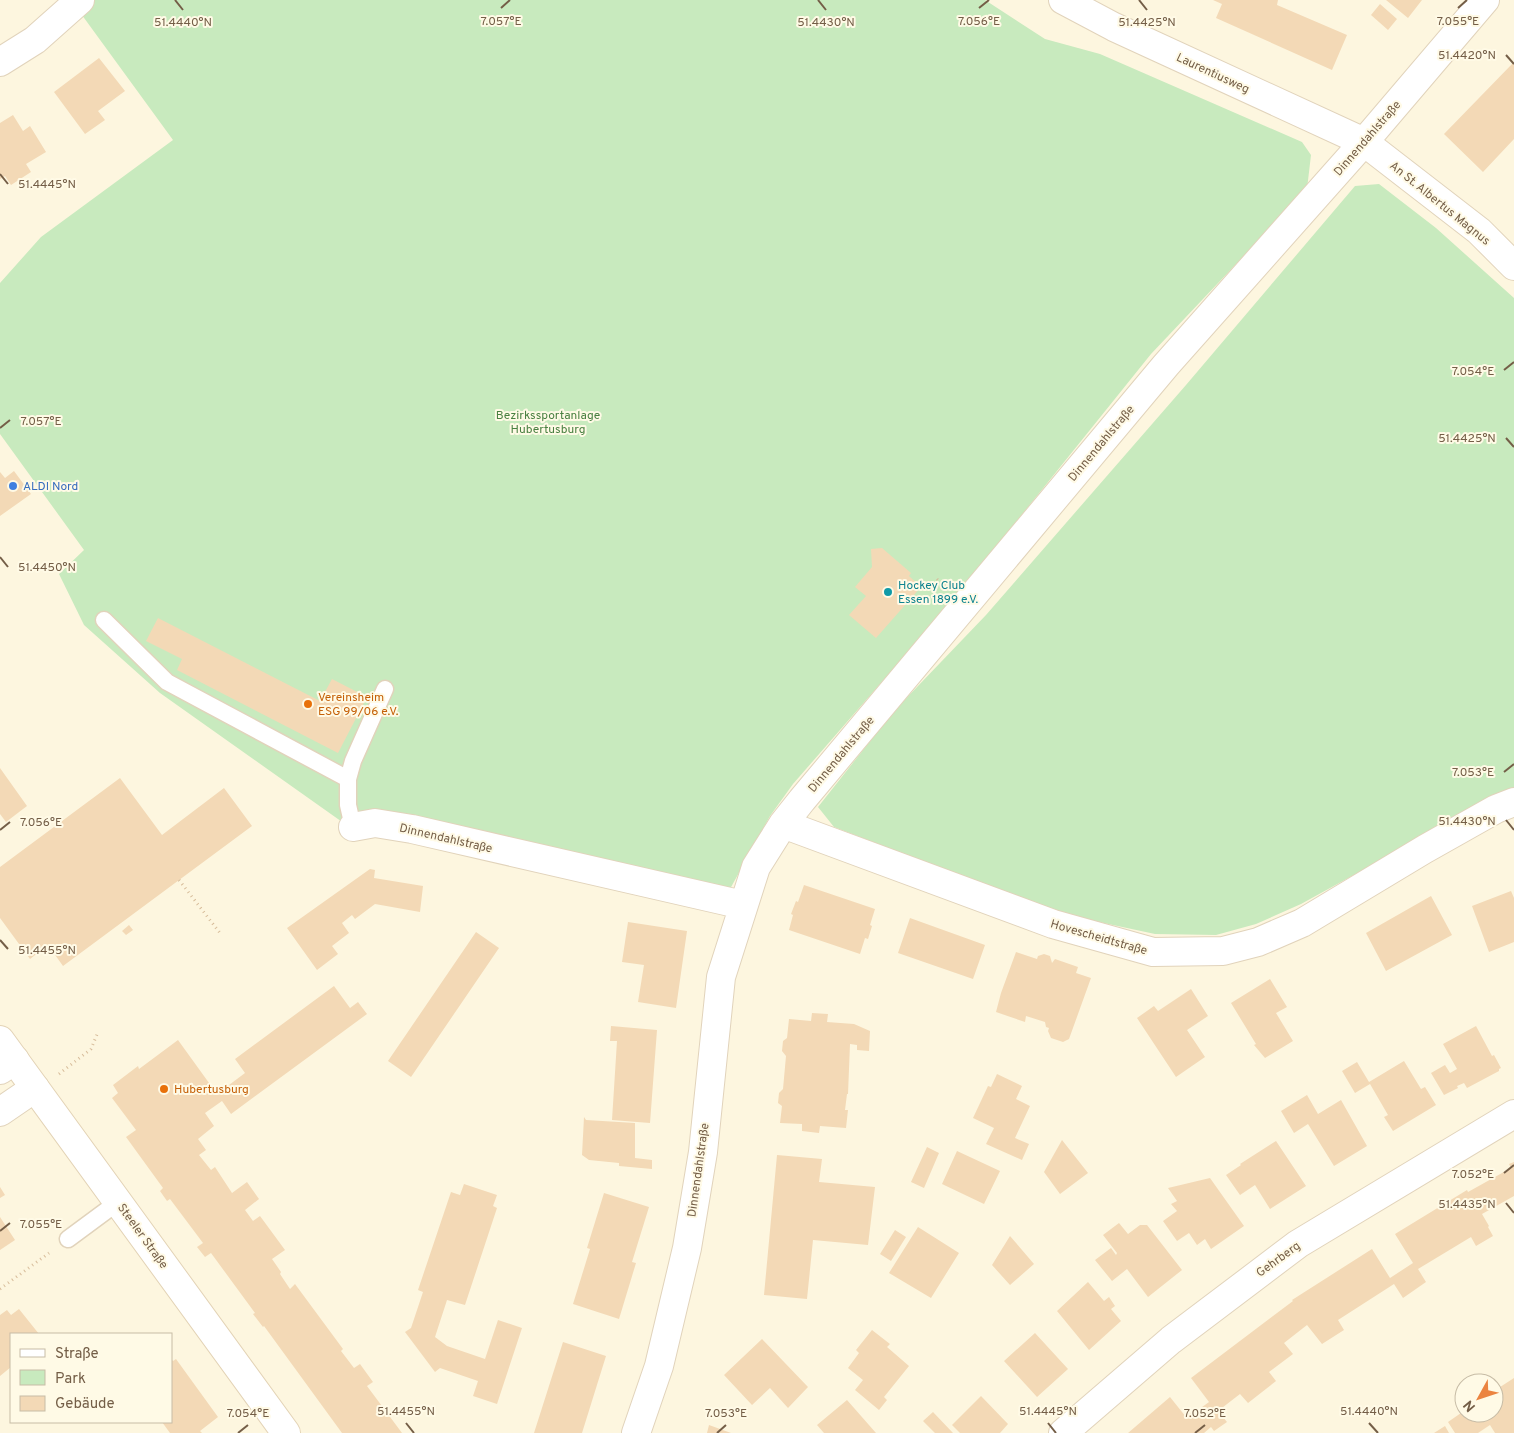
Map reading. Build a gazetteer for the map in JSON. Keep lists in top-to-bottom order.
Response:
{
  "streets": {
    "street": [
      "Laurentiusweg",
      "Dinnendahlstraße",
      "An St. Albertus Magnus",
      "Hovescheidtstraße",
      "Steeler Straße",
      "Gehrberg"
    ]
  },
  "crossings": [
    ["Laurentiusweg", "Dinnendahlstraße"],
    ["Laurentiusweg", "An St. Albertus Magnus"],
    ["Dinnendahlstraße", "An St. Albertus Magnus"],
    ["Dinnendahlstraße", "Hovescheidtstraße"]
  ],
  "parks": ["Bezirkssportanlage Hubertusburg"],
  "places": [
    "ALDI Nord",
    "Hockey Club Essen 1899 e.V.",
    "Vereinsheim ESG 99/06 e.V.",
    "Hubertusburg"
  ],
  "legend": ["Straße", "Park", "Gebäude"],
  "north": "bottom left",
  "coordinates": [
    "7.057°E",
    "7.056°E",
    "7.055°E",
    "51.4425°N",
    "51.4440°N",
    "51.4430°N",
    "51.4420°N",
    "51.4445°N",
    "7.054°E",
    "51.4450°N",
    "7.053°E",
    "51.4455°N",
    "7.052°E",
    "51.4435°N"
  ]
}
